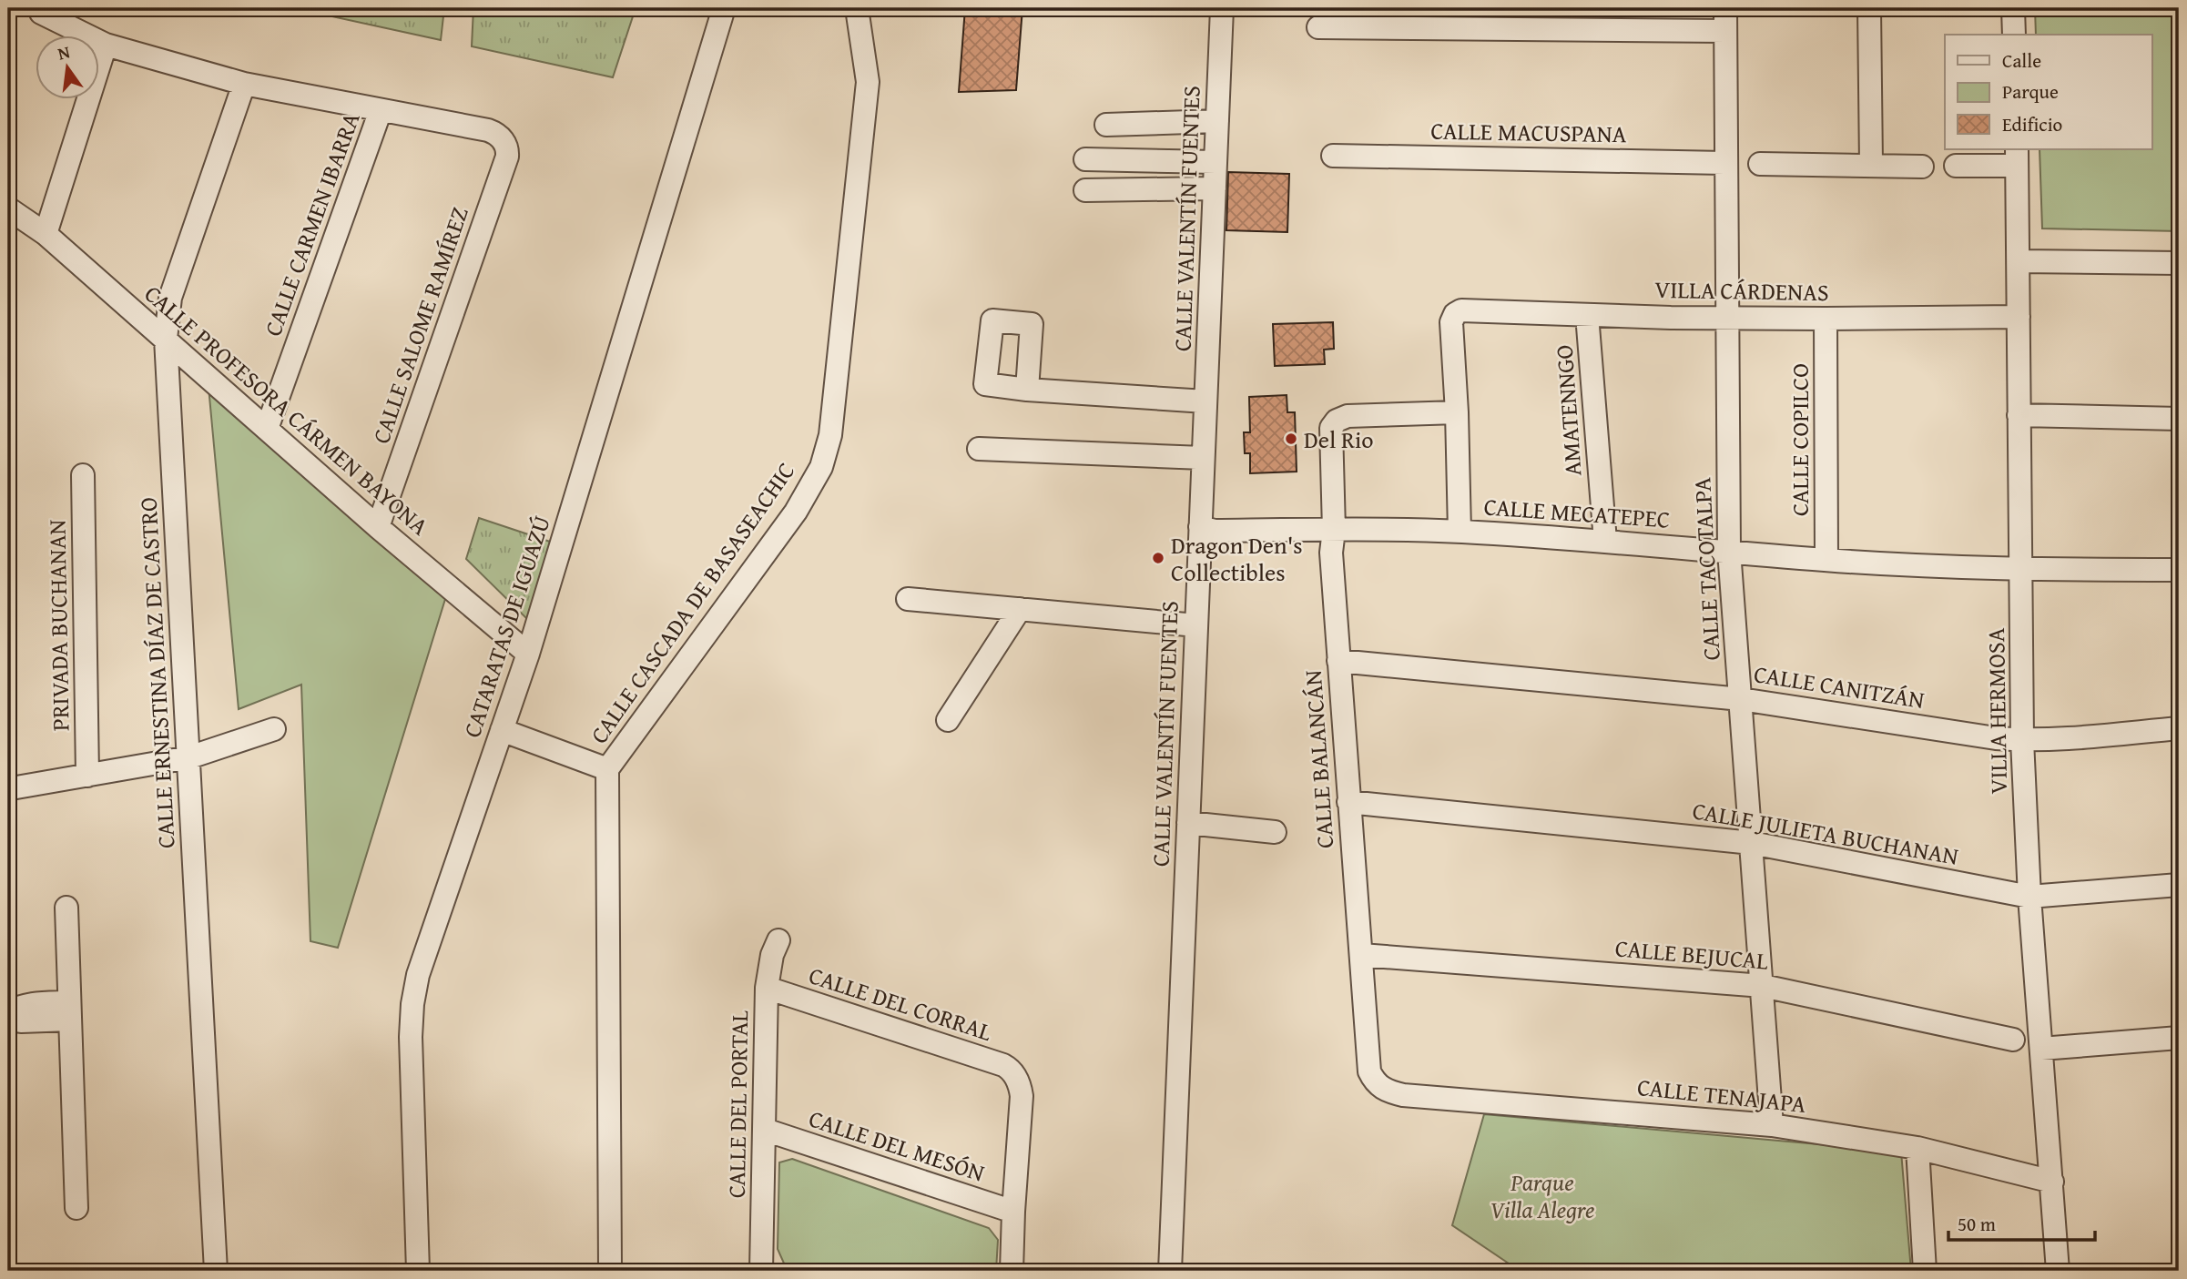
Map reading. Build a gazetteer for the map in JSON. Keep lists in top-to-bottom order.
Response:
{
  "streets": {
    "street": [
      "CALLE MACUSPANA",
      "CALLE VALENTÍN FUENTES",
      "CALLE CARMEN IBARRA",
      "VILLA CÁRDENAS",
      "CALLE SALOME RAMÍREZ",
      "CALLE PROFESORA CÁRMEN BAYONA",
      "AMATENNGO",
      "CALLE COPILCO",
      "CALLE MECATEPEC",
      "CALLE TACOTALPA",
      "CALLE CASCADA DE BASASEACHIC",
      "PRIVADA BUCHANAN",
      "CATARATAS DE IGUAZÚ",
      "CALLE ERNESTINA DÍAZ DE CASTRO",
      "CALLE CANITZÁN",
      "VILLA HERMOSA",
      "CALLE BALANCÁN",
      "CALLE JULIETA BUCHANAN",
      "CALLE BEJUCAL",
      "CALLE DEL CORRAL",
      "CALLE TENAJAPA",
      "CALLE DEL PORTAL",
      "CALLE DEL MESÓN"
    ]
  },
  "crossings": [
    ["CALLE MACUSPANA", "CALLE TACOTALPA"],
    ["CALLE VALENTÍN FUENTES", "CALLE MECATEPEC"],
    ["CALLE CARMEN IBARRA", "CALLE SALOME RAMÍREZ"],
    ["CALLE CARMEN IBARRA", "CALLE PROFESORA CÁRMEN BAYONA"],
    ["VILLA CÁRDENAS", "AMATENNGO"],
    ["VILLA CÁRDENAS", "CALLE COPILCO"],
    ["VILLA CÁRDENAS", "CALLE TACOTALPA"],
    ["VILLA CÁRDENAS", "VILLA HERMOSA"],
    ["VILLA CÁRDENAS", "CALLE BALANCÁN"],
    ["CALLE SALOME RAMÍREZ", "CALLE PROFESORA CÁRMEN BAYONA"],
    ["CALLE PROFESORA CÁRMEN BAYONA", "CATARATAS DE IGUAZÚ"],
    ["CALLE PROFESORA CÁRMEN BAYONA", "CALLE ERNESTINA DÍAZ DE CASTRO"],
    ["AMATENNGO", "CALLE MECATEPEC"],
    ["CALLE COPILCO", "CALLE MECATEPEC"],
    ["CALLE MECATEPEC", "CALLE TACOTALPA"],
    ["CALLE MECATEPEC", "VILLA HERMOSA"],
    ["CALLE MECATEPEC", "CALLE BALANCÁN"],
    ["CALLE TACOTALPA", "CALLE CANITZÁN"],
    ["CALLE TACOTALPA", "CALLE JULIETA BUCHANAN"],
    ["CALLE TACOTALPA", "CALLE BEJUCAL"],
    ["CALLE TACOTALPA", "CALLE TENAJAPA"],
    ["CALLE CANITZÁN", "VILLA HERMOSA"],
    ["CALLE CANITZÁN", "CALLE BALANCÁN"],
    ["VILLA HERMOSA", "CALLE JULIETA BUCHANAN"],
    ["VILLA HERMOSA", "CALLE TENAJAPA"],
    ["CALLE BALANCÁN", "CALLE JULIETA BUCHANAN"],
    ["CALLE BALANCÁN", "CALLE BEJUCAL"],
    ["CALLE BALANCÁN", "CALLE TENAJAPA"],
    ["CALLE DEL CORRAL", "CALLE DEL PORTAL"],
    ["CALLE DEL CORRAL", "CALLE DEL MESÓN"],
    ["CALLE DEL PORTAL", "CALLE DEL MESÓN"]
  ],
  "parks": ["Parque Villa Alegre"],
  "places": ["Del Rio", "Dragon Den's Collectibles"],
  "legend": ["Calle", "Parque", "Edificio"],
  "scale_bar": "50 m",
  "north": "top"
}
